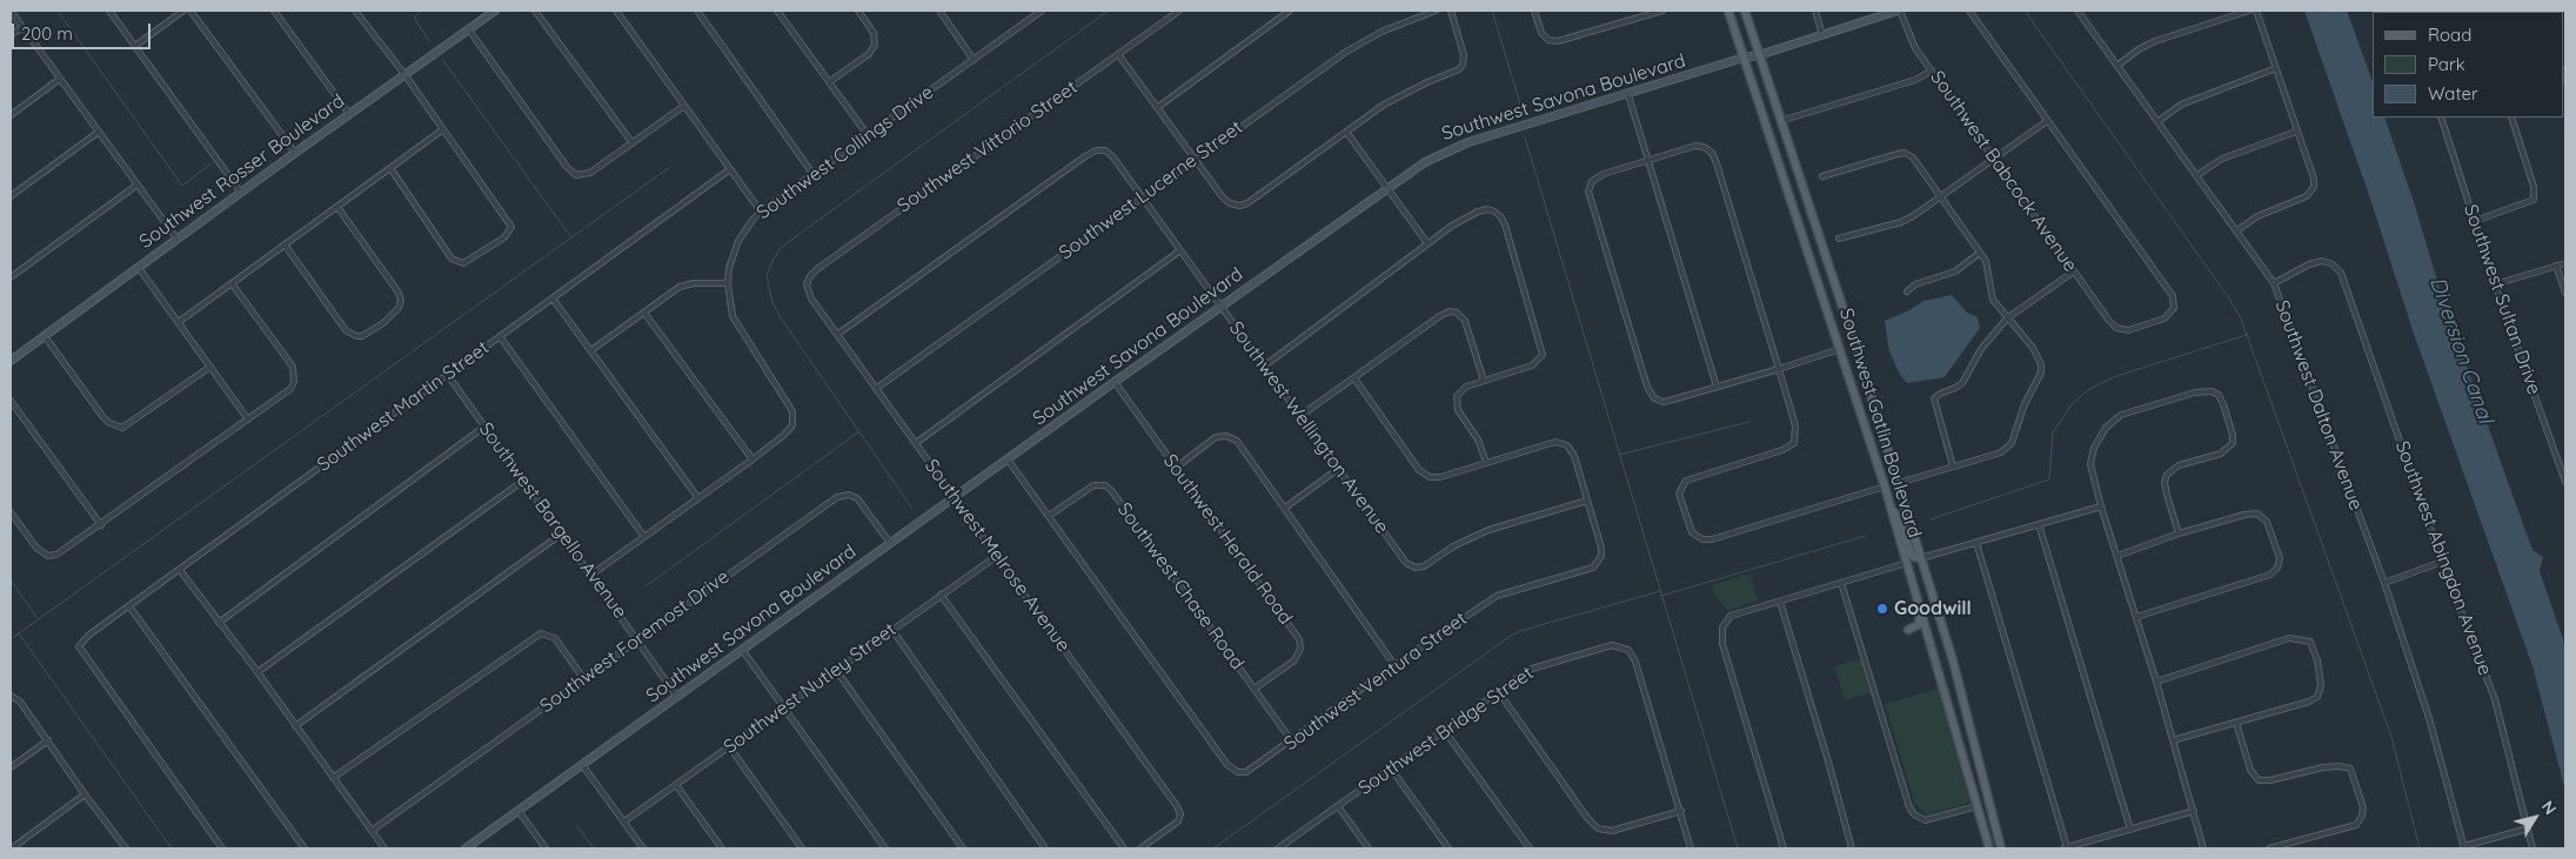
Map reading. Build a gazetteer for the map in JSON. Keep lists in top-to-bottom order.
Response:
{
  "streets": {
    "main road": ["Southwest Gatlin Boulevard"],
    "street": [
      "Southwest Savona Boulevard",
      "Southwest Vittorio Street",
      "Southwest Collings Drive",
      "Southwest Rosser Boulevard",
      "Southwest Babcock Avenue",
      "Southwest Lucerne Street",
      "Southwest Sultan Drive",
      "Southwest Dalton Avenue",
      "Southwest Martin Street",
      "Southwest Wellington Avenue",
      "Southwest Bargello Avenue",
      "Southwest Herald Road",
      "Southwest Melrose Avenue",
      "Southwest Abingdon Avenue",
      "Southwest Chase Road",
      "Southwest Foremost Drive",
      "Southwest Ventura Street",
      "Southwest Nutley Street",
      "Southwest Bridge Street"
    ]
  },
  "crossings": [
    ["Southwest Savona Boulevard", "Southwest Babcock Avenue"],
    ["Southwest Savona Boulevard", "Southwest Gatlin Boulevard"],
    ["Southwest Savona Boulevard", "Southwest Wellington Avenue"],
    ["Southwest Savona Boulevard", "Southwest Bargello Avenue"],
    ["Southwest Savona Boulevard", "Southwest Herald Road"],
    ["Southwest Savona Boulevard", "Southwest Melrose Avenue"],
    ["Southwest Savona Boulevard", "Southwest Foremost Drive"],
    ["Southwest Vittorio Street", "Southwest Melrose Avenue"],
    ["Southwest Collings Drive", "Southwest Bargello Avenue"],
    ["Southwest Lucerne Street", "Southwest Wellington Avenue"],
    ["Southwest Lucerne Street", "Southwest Melrose Avenue"],
    ["Southwest Dalton Avenue", "Southwest Abingdon Avenue"],
    ["Southwest Martin Street", "Southwest Bargello Avenue"],
    ["Southwest Wellington Avenue", "Southwest Melrose Avenue"],
    ["Southwest Wellington Avenue", "Southwest Ventura Street"],
    ["Southwest Bargello Avenue", "Southwest Foremost Drive"],
    ["Southwest Herald Road", "Southwest Chase Road"],
    ["Southwest Melrose Avenue", "Southwest Nutley Street"],
    ["Southwest Chase Road", "Southwest Ventura Street"]
  ],
  "water": ["Diversion Canal"],
  "places": ["Goodwill"],
  "legend": ["Road", "Park", "Water"],
  "scale_bar": "200 m",
  "north": "top right"
}
